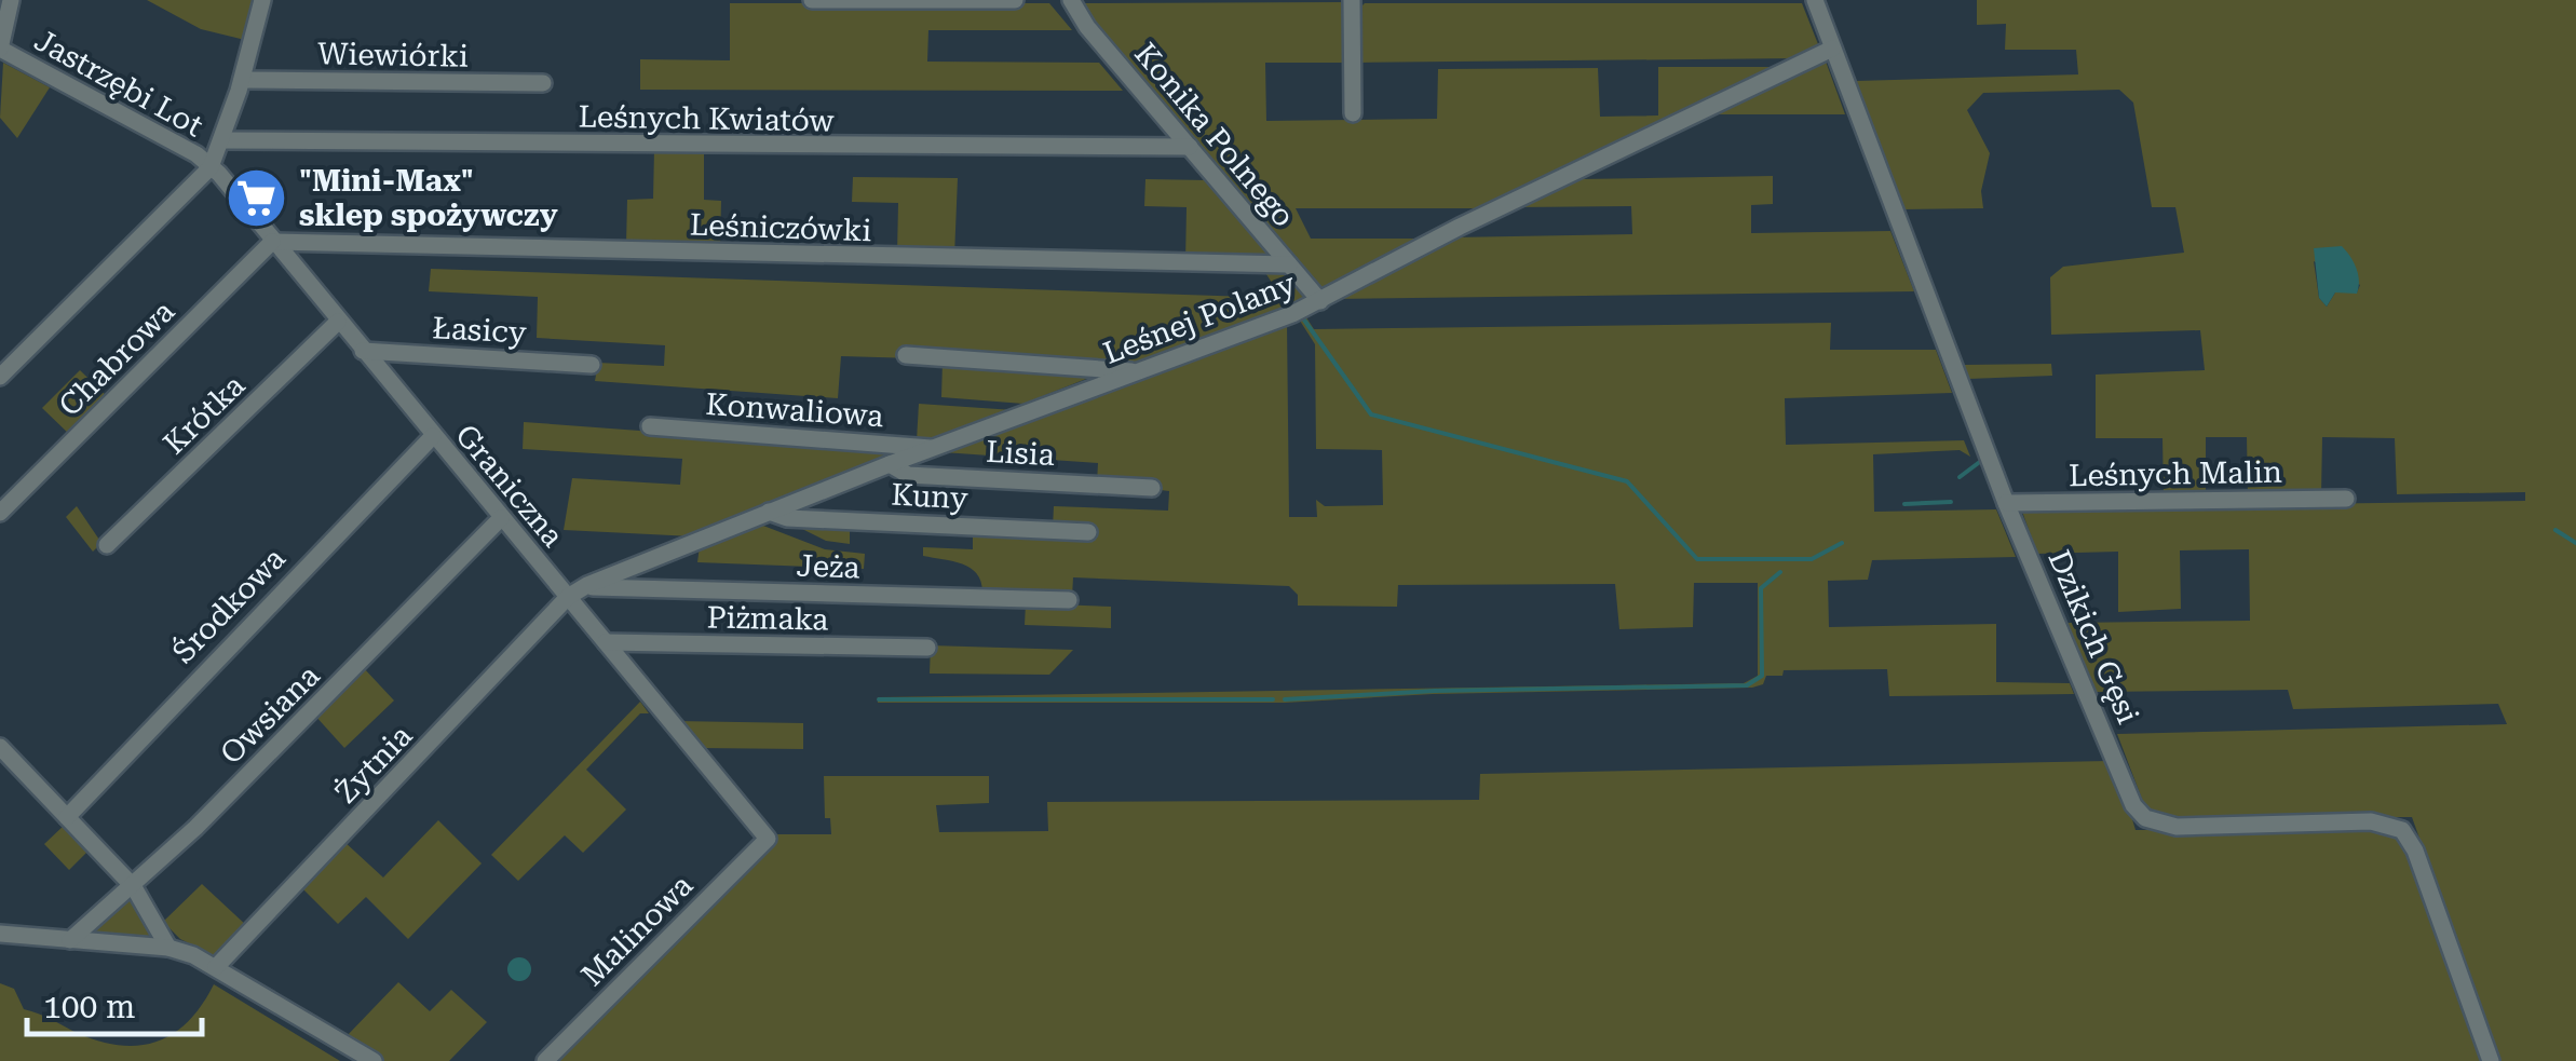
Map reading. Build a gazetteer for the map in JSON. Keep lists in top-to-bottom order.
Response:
{
  "streets": {
    "street": [
      "Wiewiórki",
      "Jastrzębi Lot",
      "Leśnych Kwiatów",
      "Konika Polnego",
      "Leśniczówki",
      "Leśnej Polany",
      "Łasicy",
      "Chabrowa",
      "Konwaliowa",
      "Krótka",
      "Lisia",
      "Leśnych Malin",
      "Graniczna",
      "Kuny",
      "Jeża",
      "Środkowa",
      "Piżmaka",
      "Dzikich Gęsi",
      "Owsiana",
      "Żytnia",
      "Malinowa"
    ]
  },
  "crossings": [
    ["Jastrzębi Lot", "Graniczna"],
    ["Leśnych Kwiatów", "Konika Polnego"],
    ["Konika Polnego", "Leśniczówki"],
    ["Konika Polnego", "Leśnej Polany"],
    ["Leśniczówki", "Chabrowa"],
    ["Leśniczówki", "Graniczna"],
    ["Leśnej Polany", "Konwaliowa"],
    ["Leśnej Polany", "Lisia"],
    ["Leśnej Polany", "Graniczna"],
    ["Leśnej Polany", "Kuny"],
    ["Leśnej Polany", "Jeża"],
    ["Leśnej Polany", "Dzikich Gęsi"],
    ["Leśnej Polany", "Żytnia"],
    ["Łasicy", "Graniczna"],
    ["Chabrowa", "Graniczna"],
    ["Krótka", "Graniczna"],
    ["Leśnych Malin", "Dzikich Gęsi"],
    ["Graniczna", "Środkowa"],
    ["Graniczna", "Piżmaka"],
    ["Graniczna", "Owsiana"],
    ["Graniczna", "Żytnia"],
    ["Graniczna", "Malinowa"]
  ],
  "places": {
    "supermarket": ["\"Mini-Max\" sklep spożywczy"]
  },
  "scale_bar": "100 m"
}
